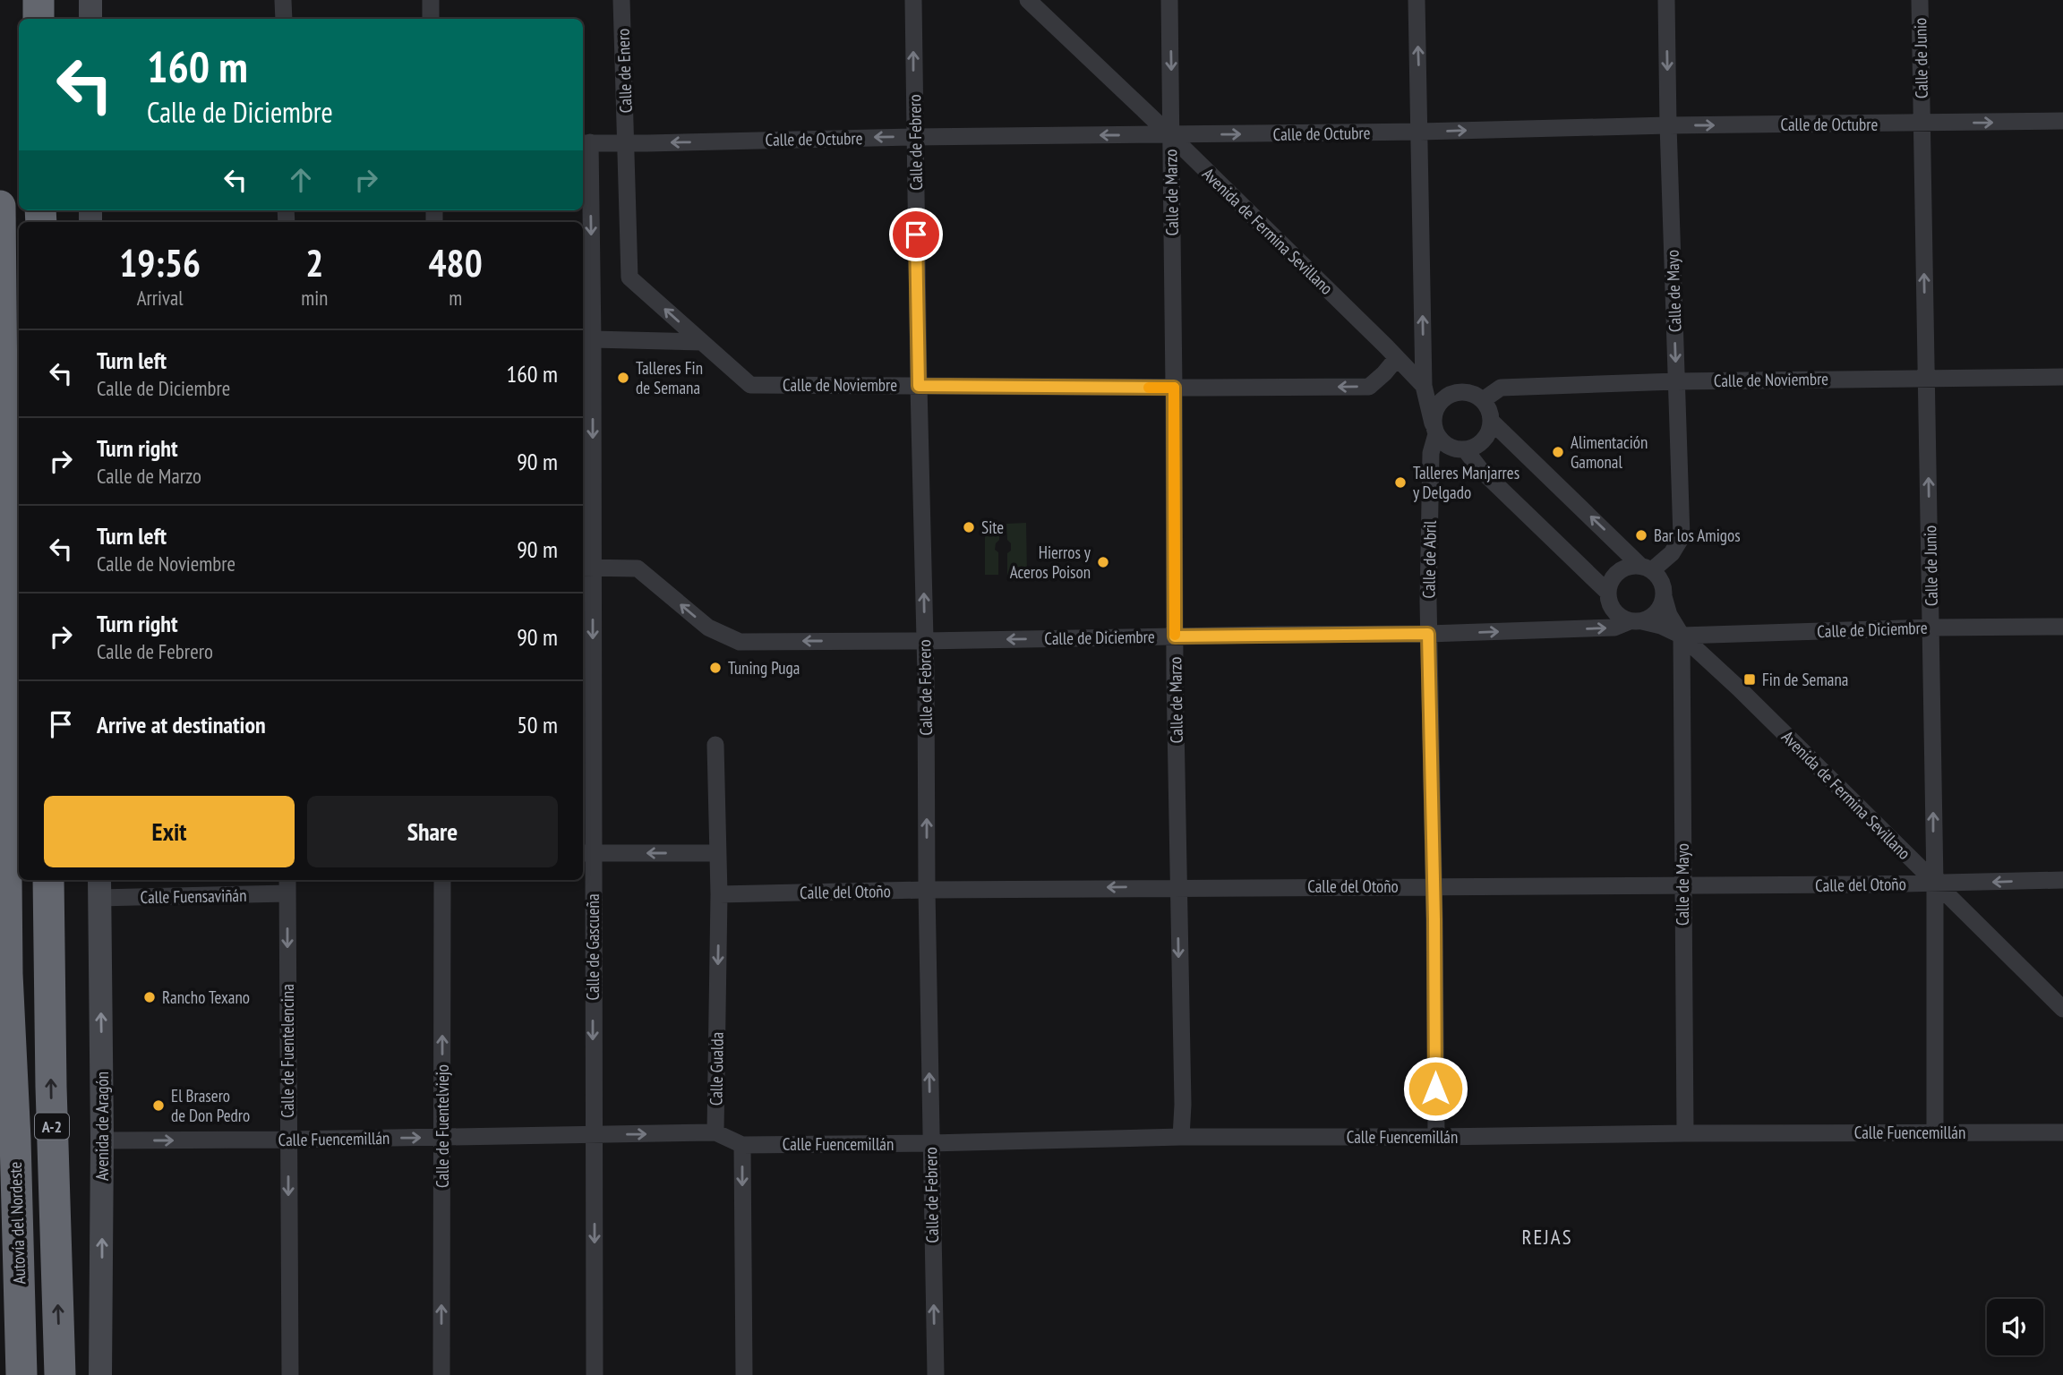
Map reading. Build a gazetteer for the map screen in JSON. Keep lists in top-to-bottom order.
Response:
{
  "streets": {
    "highway": ["A-2", "Autovía del Nordeste"],
    "street": [
      "Calle de Junio",
      "Calle de Enero",
      "Calle de Octubre",
      "Calle de Febrero",
      "Calle de Marzo",
      "Avenida de Fermina Sevillano",
      "Calle de Mayo",
      "Calle de Noviembre",
      "Calle de Abril",
      "Calle de Diciembre",
      "Calle del Otoño",
      "Calle Fuensaviñán",
      "Calle de Gascueña",
      "Calle de Fuentelencina",
      "Calle Gualda",
      "Avenida de Aragón",
      "Calle de Fuentelviejo",
      "Calle Fuencemillán"
    ]
  },
  "crossings": [
    ["Calle de Junio", "Calle de Octubre"],
    ["Calle de Junio", "Avenida de Fermina Sevillano"],
    ["Calle de Junio", "Calle de Noviembre"],
    ["Calle de Junio", "Calle de Diciembre"],
    ["Calle de Junio", "Calle del Otoño"],
    ["Calle de Junio", "Calle Fuencemillán"],
    ["Calle de Enero", "Calle de Octubre"],
    ["Calle de Enero", "Calle de Noviembre"],
    ["Calle de Octubre", "Calle de Febrero"],
    ["Calle de Octubre", "Calle de Marzo"],
    ["Calle de Octubre", "Avenida de Fermina Sevillano"],
    ["Calle de Octubre", "Calle de Mayo"],
    ["Calle de Octubre", "Calle de Noviembre"],
    ["Calle de Octubre", "Calle de Gascueña"],
    ["Calle de Febrero", "Calle de Noviembre"],
    ["Calle de Febrero", "Calle de Diciembre"],
    ["Calle de Febrero", "Calle del Otoño"],
    ["Calle de Febrero", "Calle Fuencemillán"],
    ["Calle de Marzo", "Avenida de Fermina Sevillano"],
    ["Calle de Marzo", "Calle de Noviembre"],
    ["Calle de Marzo", "Calle de Diciembre"],
    ["Calle de Marzo", "Calle del Otoño"],
    ["Calle de Marzo", "Calle Fuencemillán"],
    ["Avenida de Fermina Sevillano", "Calle de Mayo"],
    ["Avenida de Fermina Sevillano", "Calle de Noviembre"],
    ["Avenida de Fermina Sevillano", "Calle de Diciembre"],
    ["Avenida de Fermina Sevillano", "Calle del Otoño"],
    ["Calle de Mayo", "Calle de Noviembre"],
    ["Calle de Mayo", "Calle de Diciembre"],
    ["Calle de Mayo", "Calle del Otoño"],
    ["Calle de Mayo", "Calle Fuencemillán"],
    ["Calle de Noviembre", "Calle de Abril"],
    ["Calle de Abril", "Calle de Diciembre"],
    ["Calle de Abril", "Calle del Otoño"],
    ["Calle de Abril", "Calle Fuencemillán"],
    ["Calle de Diciembre", "Calle de Gascueña"],
    ["Calle del Otoño", "Calle Gualda"],
    ["Calle Fuensaviñán", "Calle de Fuentelencina"],
    ["Calle Fuensaviñán", "Avenida de Aragón"],
    ["Calle de Gascueña", "Calle Fuencemillán"],
    ["Calle de Fuentelencina", "Calle Fuencemillán"],
    ["Calle Gualda", "Calle Fuencemillán"],
    ["Avenida de Aragón", "Calle Fuencemillán"],
    ["Calle de Fuentelviejo", "Calle Fuencemillán"]
  ],
  "one_way": [
    "Calle de Junio",
    "Calle de Febrero",
    "Calle de Mayo",
    "Calle de Gascueña",
    "Calle de Fuentelencina",
    "Calle Gualda",
    "Avenida de Aragón",
    "Calle de Fuentelviejo"
  ],
  "districts": ["REJAS"],
  "places": {
    "other": [
      "Talleres Fin de Semana",
      "Alimentación Gamonal",
      "Talleres Manjarres y Delgado",
      "Site",
      "Bar los Amigos",
      "Hierros y Aceros Poison",
      "Tuning Puga",
      "Rancho Texano",
      "El Brasero de Don Pedro"
    ],
    "transit": ["Fin de Semana"]
  },
  "page": {
    "turn": ["160 m", "Calle de Diciembre"],
    "eta": [
      "19:56",
      "Arrival",
      "2",
      "min",
      "480",
      "m"
    ],
    "list": [
      {
        "name": "Turn left",
        "note": "Calle de Diciembre",
        "value": "160 m"
      },
      {
        "name": "Turn right",
        "note": "Calle de Marzo",
        "value": "90 m"
      },
      {
        "name": "Turn left",
        "note": "Calle de Noviembre",
        "value": "90 m"
      },
      {
        "name": "Turn right",
        "note": "Calle de Febrero",
        "value": "90 m"
      },
      {
        "name": "Arrive at destination",
        "value": "50 m"
      }
    ],
    "buttons": ["Exit", "Share"]
  }
}
